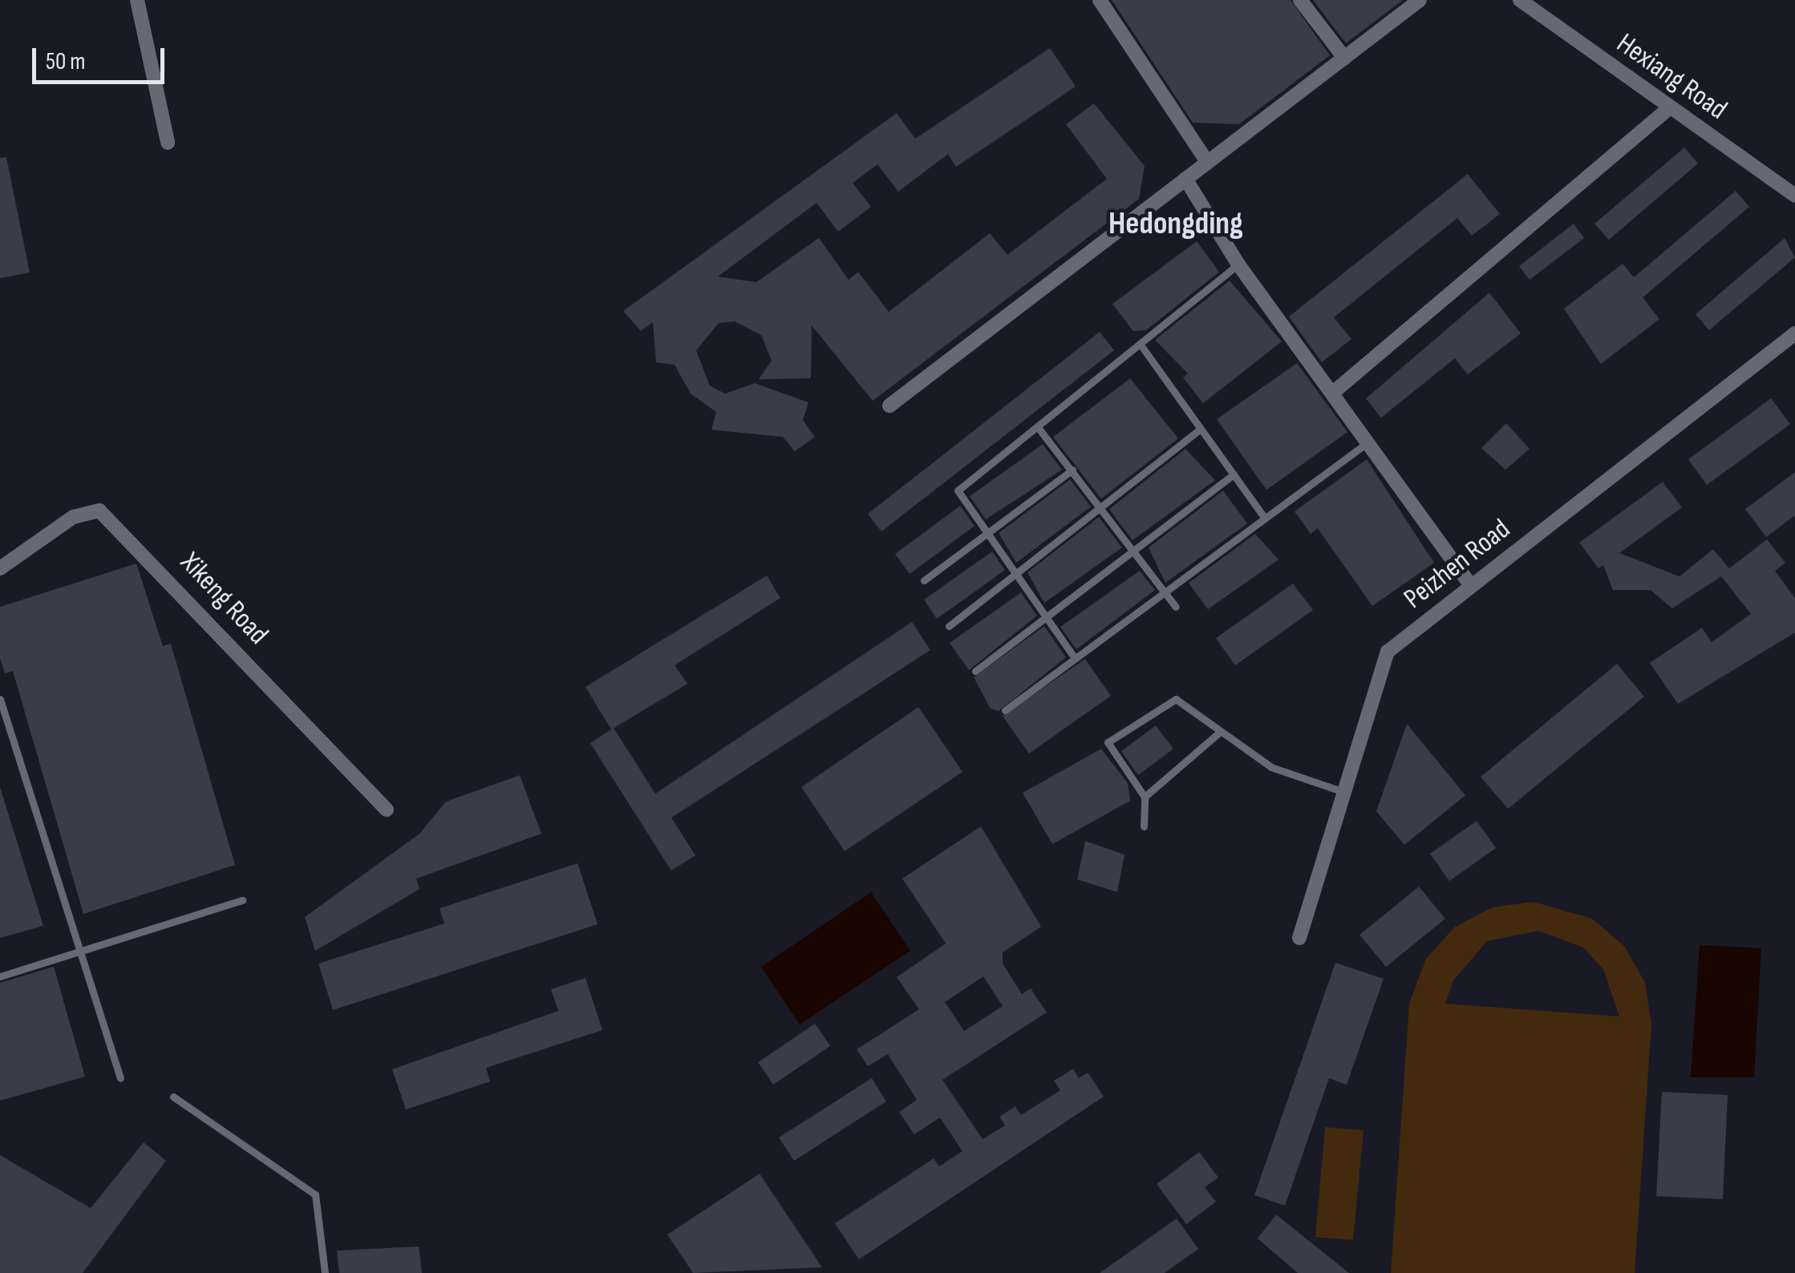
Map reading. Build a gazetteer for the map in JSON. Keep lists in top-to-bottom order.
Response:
{
  "streets": {
    "street": ["Hexiang Road", "Peizhen Road", "Xikeng Road"]
  },
  "districts": ["Hedongding"],
  "scale_bar": "50 m"
}
